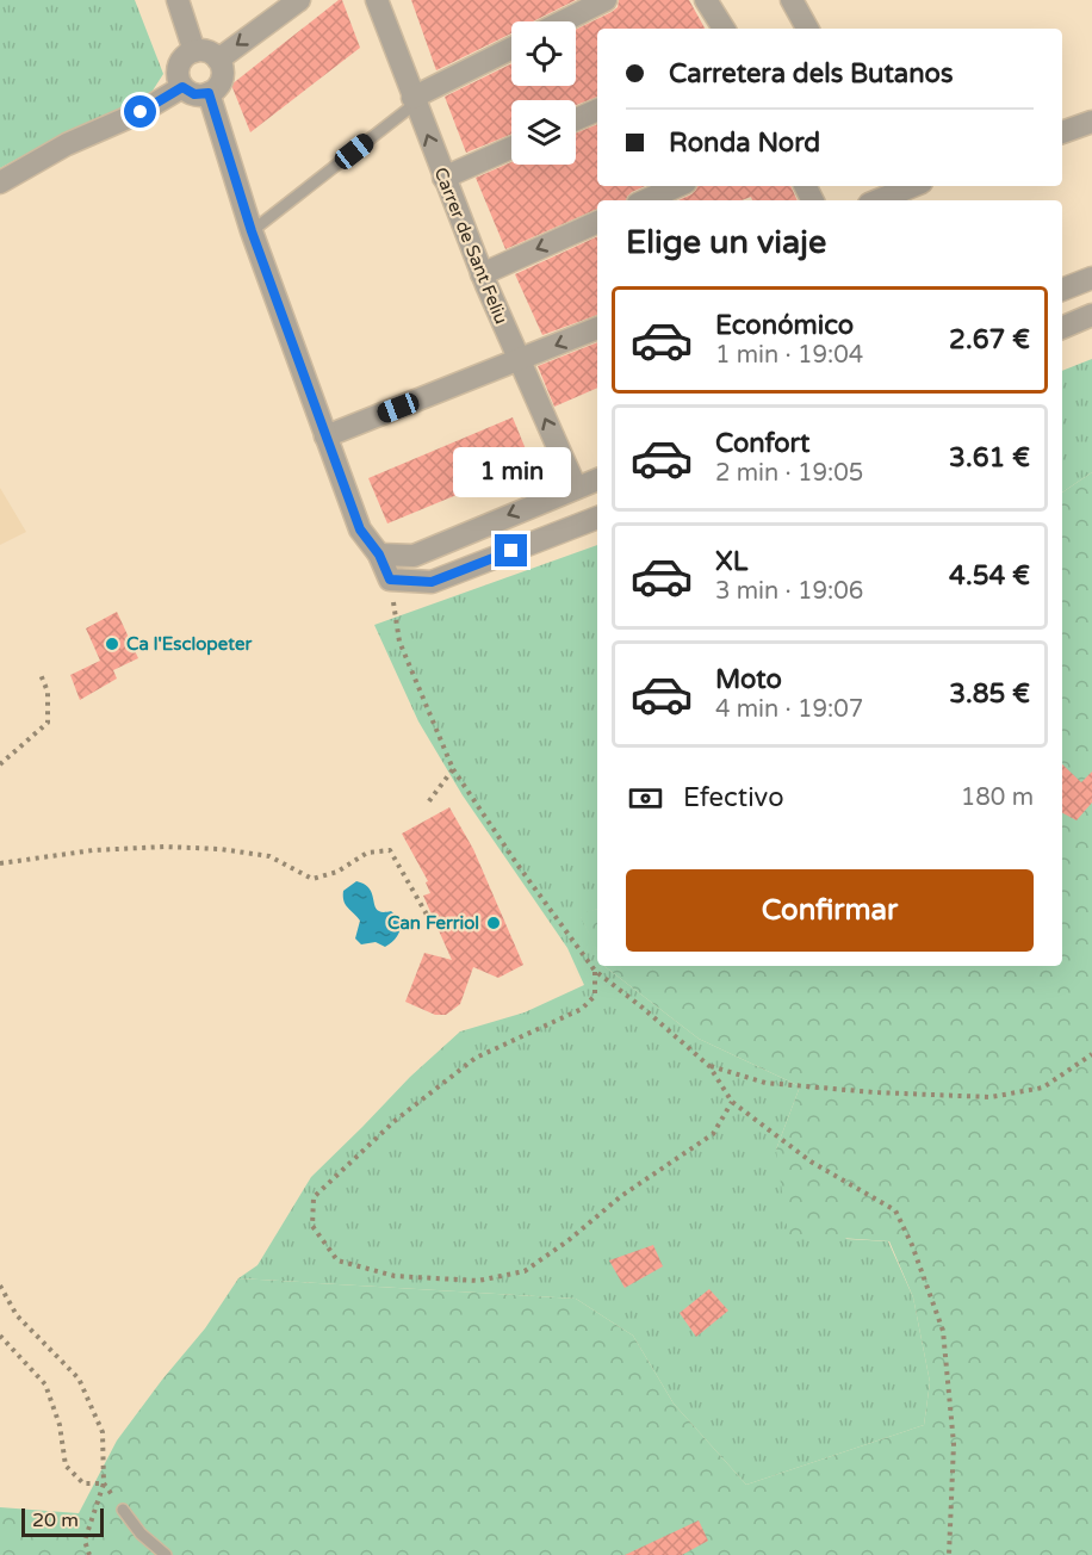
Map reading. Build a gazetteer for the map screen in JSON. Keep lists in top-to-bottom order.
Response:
{
  "streets": {
    "street": ["Carrer de Sant Feliu"]
  },
  "one_way": ["Carrer de Sant Feliu"],
  "places": ["Ca l'Esclopeter", "Can Ferriol"],
  "scale_bar": "20 m",
  "page": {
    "banner": ["Carretera dels Butanos", "Ronda Nord"],
    "heading": "Elige un viaje",
    "list": [
      {
        "name": "Económico",
        "note": "1 min · 19:04",
        "value": "2.67 €"
      },
      {
        "name": "Confort",
        "note": "2 min · 19:05",
        "value": "3.61 €"
      },
      {
        "name": "XL",
        "note": "3 min · 19:06",
        "value": "4.54 €"
      },
      {
        "name": "Moto",
        "note": "4 min · 19:07",
        "value": "3.85 €"
      }
    ],
    "bubble": "1 min",
    "pay": ["Efectivo", "180 m"],
    "buttons": "Confirmar",
    "scale": "20 m"
  }
}
